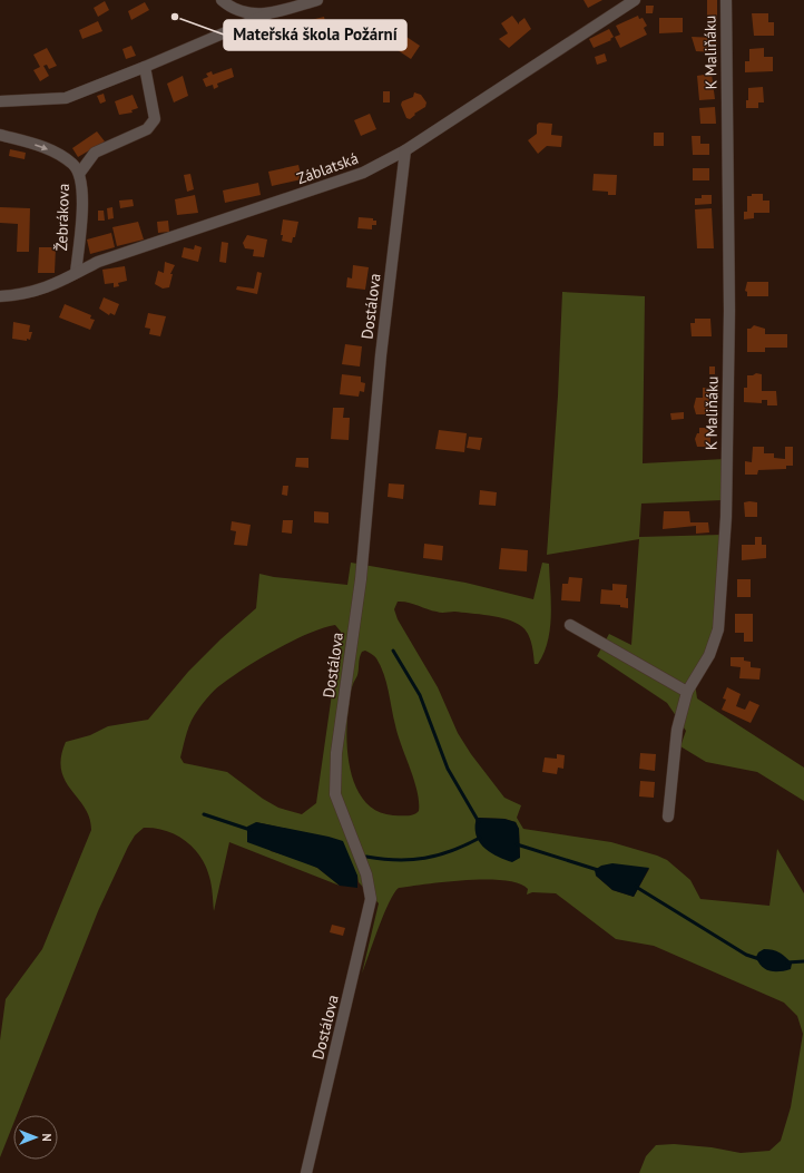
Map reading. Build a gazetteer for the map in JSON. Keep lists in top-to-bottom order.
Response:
{
  "streets": {
    "street": [
      "K Maliňáku",
      "Záblatská",
      "Žebrákova",
      "Dostálova"
    ]
  },
  "crossings": [
    ["Záblatská", "Žebrákova"],
    ["Záblatská", "Dostálova"]
  ],
  "one_way": ["Žebrákova"],
  "places": ["Mateřská škola Požární"],
  "north": "right"
}
